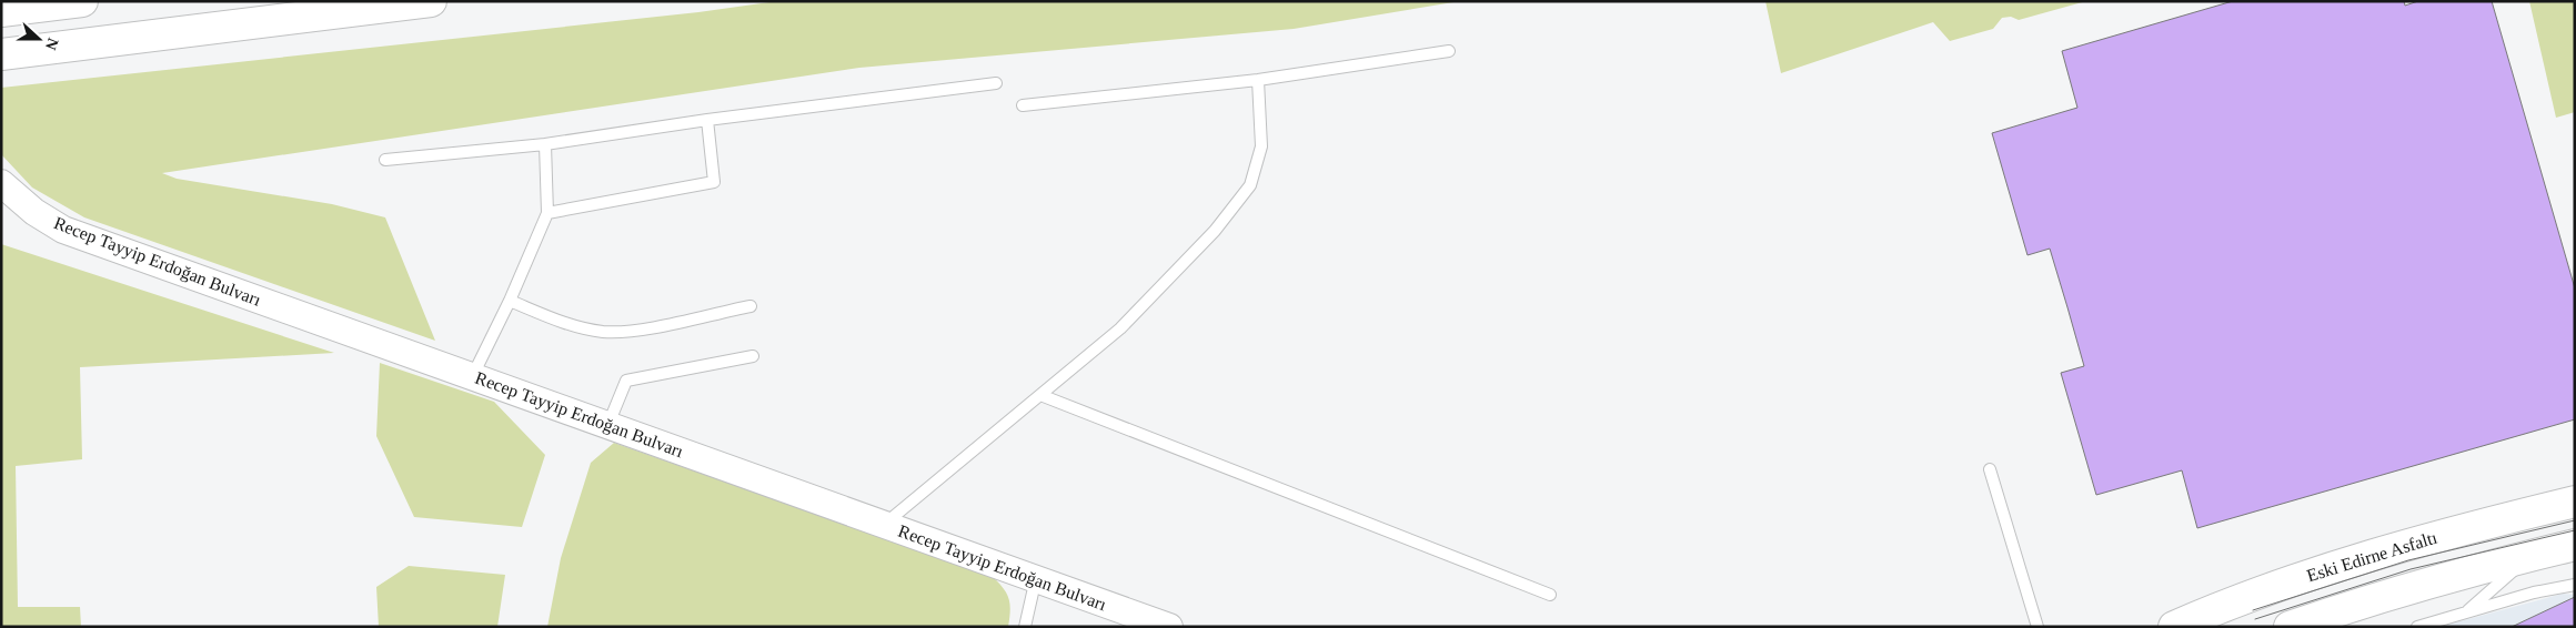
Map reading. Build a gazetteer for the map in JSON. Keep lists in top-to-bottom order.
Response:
{
  "streets": {
    "main road": ["Eski Edirne Asfaltı"],
    "street": ["Recep Tayyip Erdoğan Bulvarı"]
  },
  "north": "right"
}
